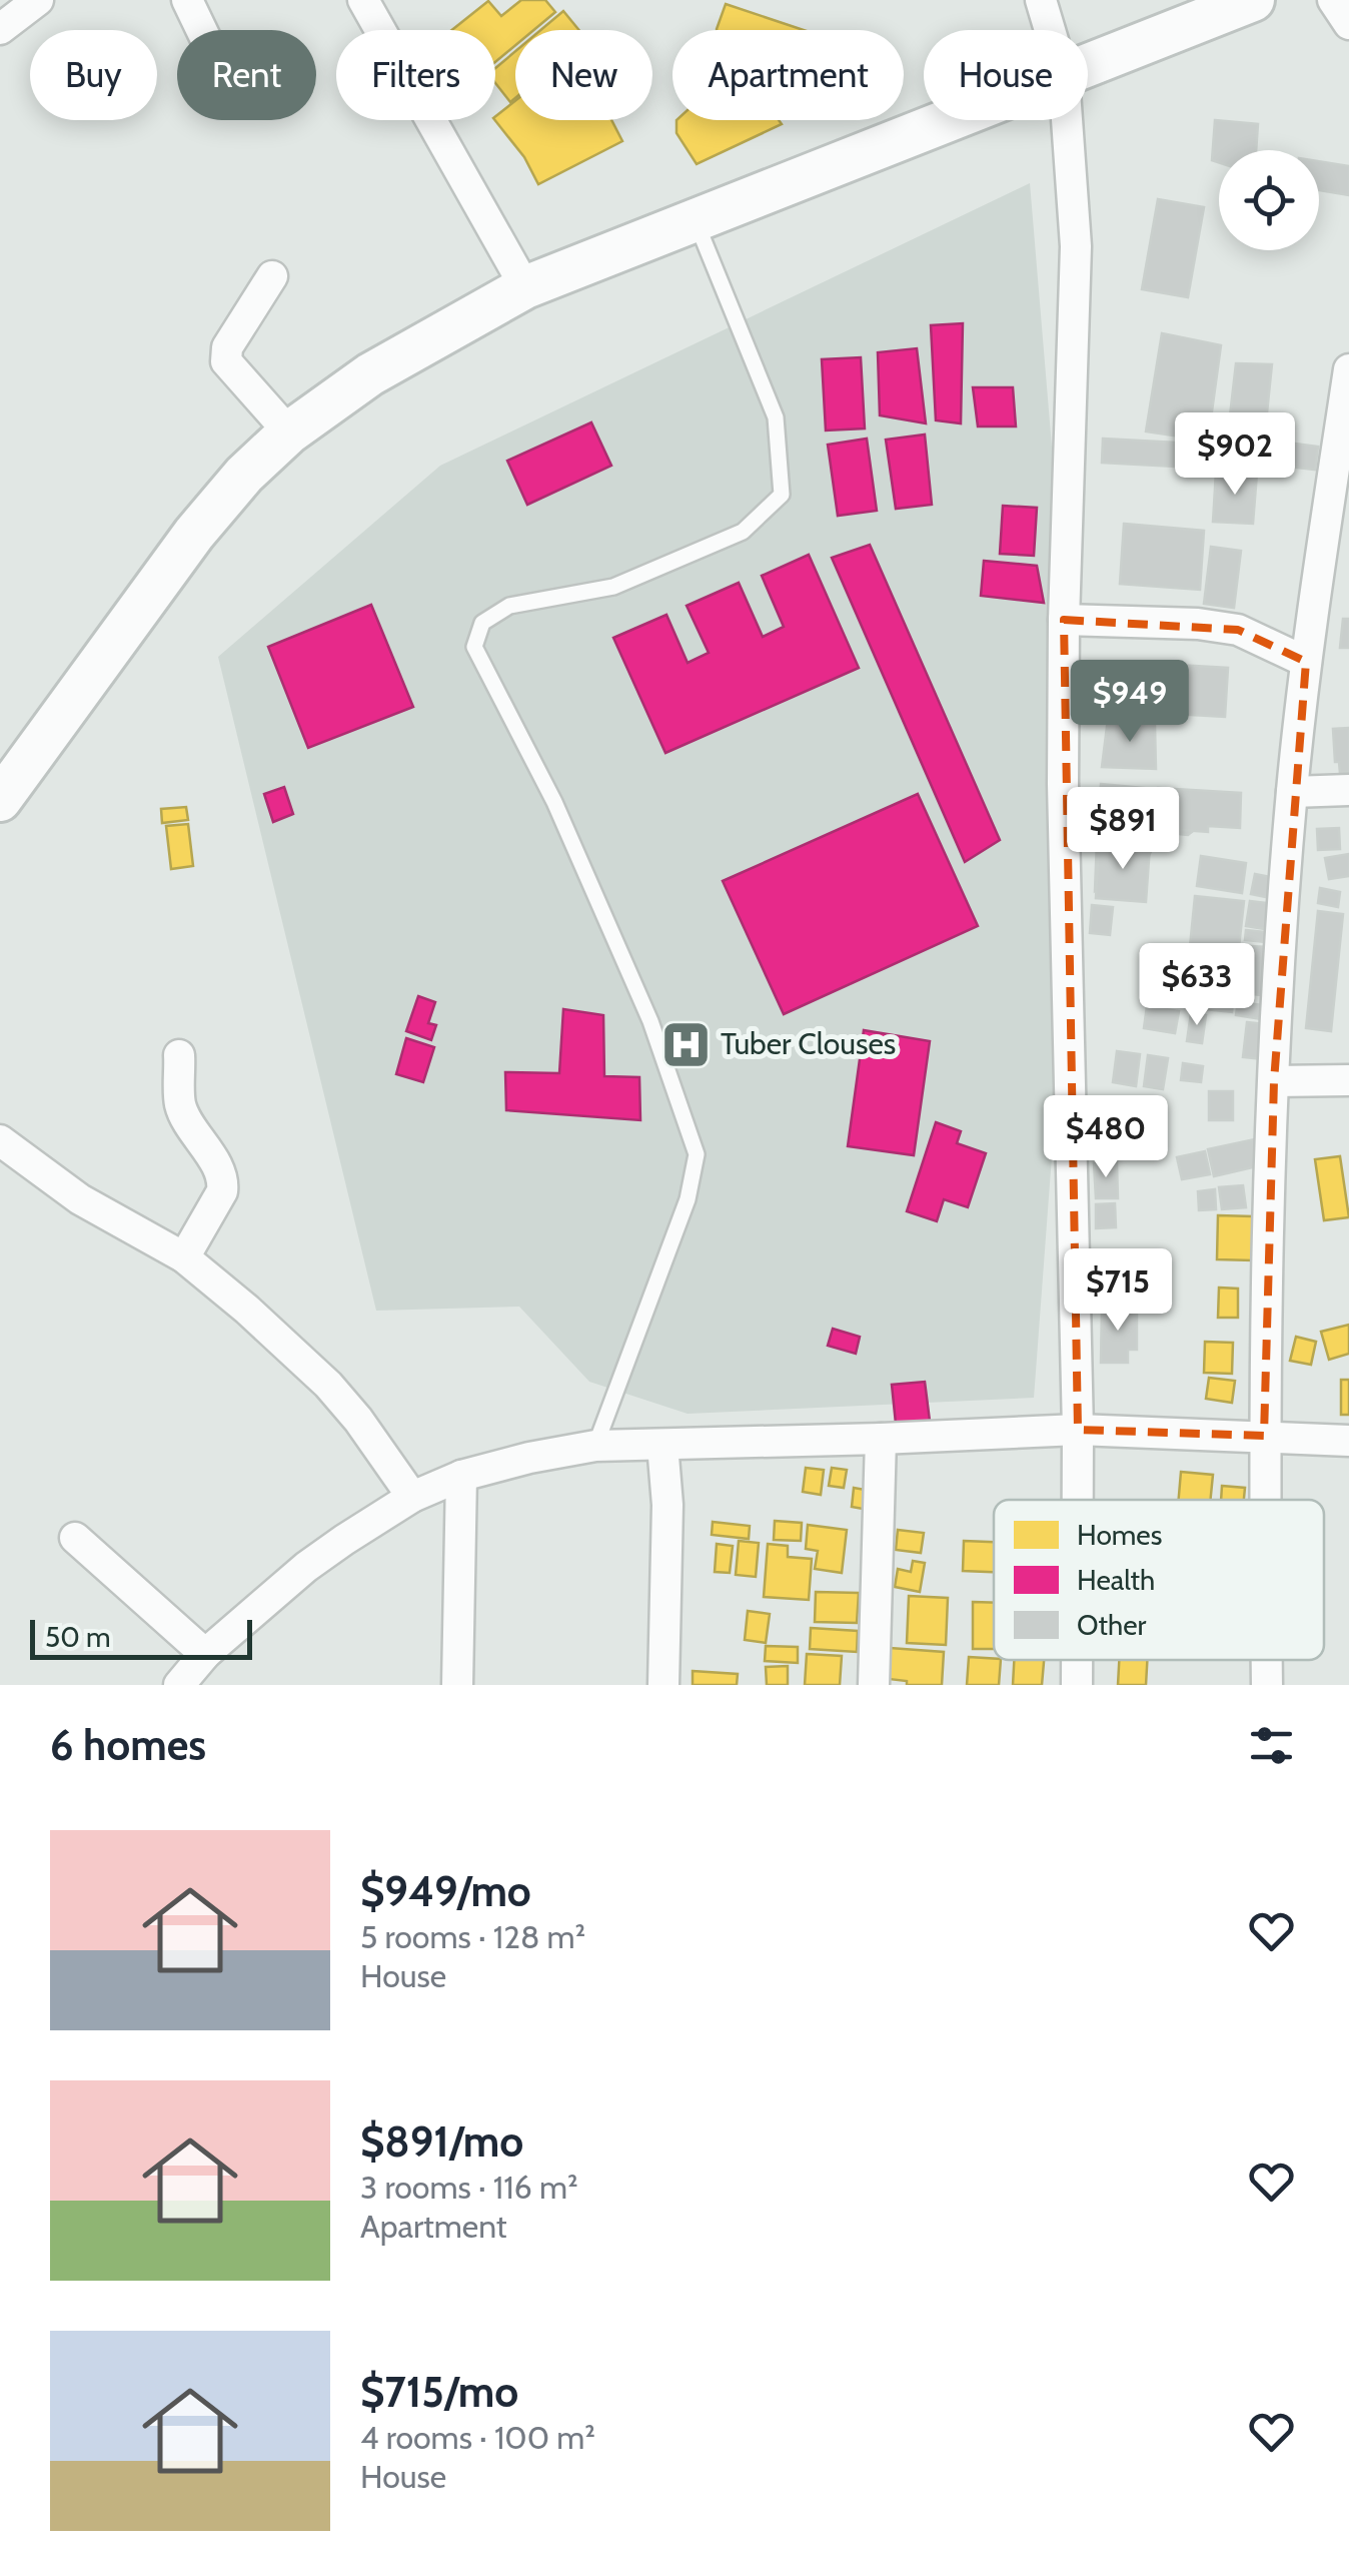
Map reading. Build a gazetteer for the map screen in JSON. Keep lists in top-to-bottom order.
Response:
{
  "places": {
    "hospital": ["Tuber Clouses"]
  },
  "legend": ["Homes", "Health", "Other"],
  "scale_bar": "50 m",
  "page": {
    "chip": [
      "Buy",
      "Rent",
      "Filters",
      "New",
      "Apartment",
      "House"
    ],
    "price": [
      "$902",
      "$949",
      "$891",
      "$633",
      "$480",
      "$715"
    ],
    "scale": "50 m",
    "heading": "6 homes",
    "list": [
      {
        "name": "$949/mo",
        "note": "5 rooms · 128 m² · House"
      },
      {
        "name": "$891/mo",
        "note": "3 rooms · 116 m² · Apartment"
      },
      {
        "name": "$715/mo",
        "note": "4 rooms · 100 m² · House"
      }
    ]
  }
}
